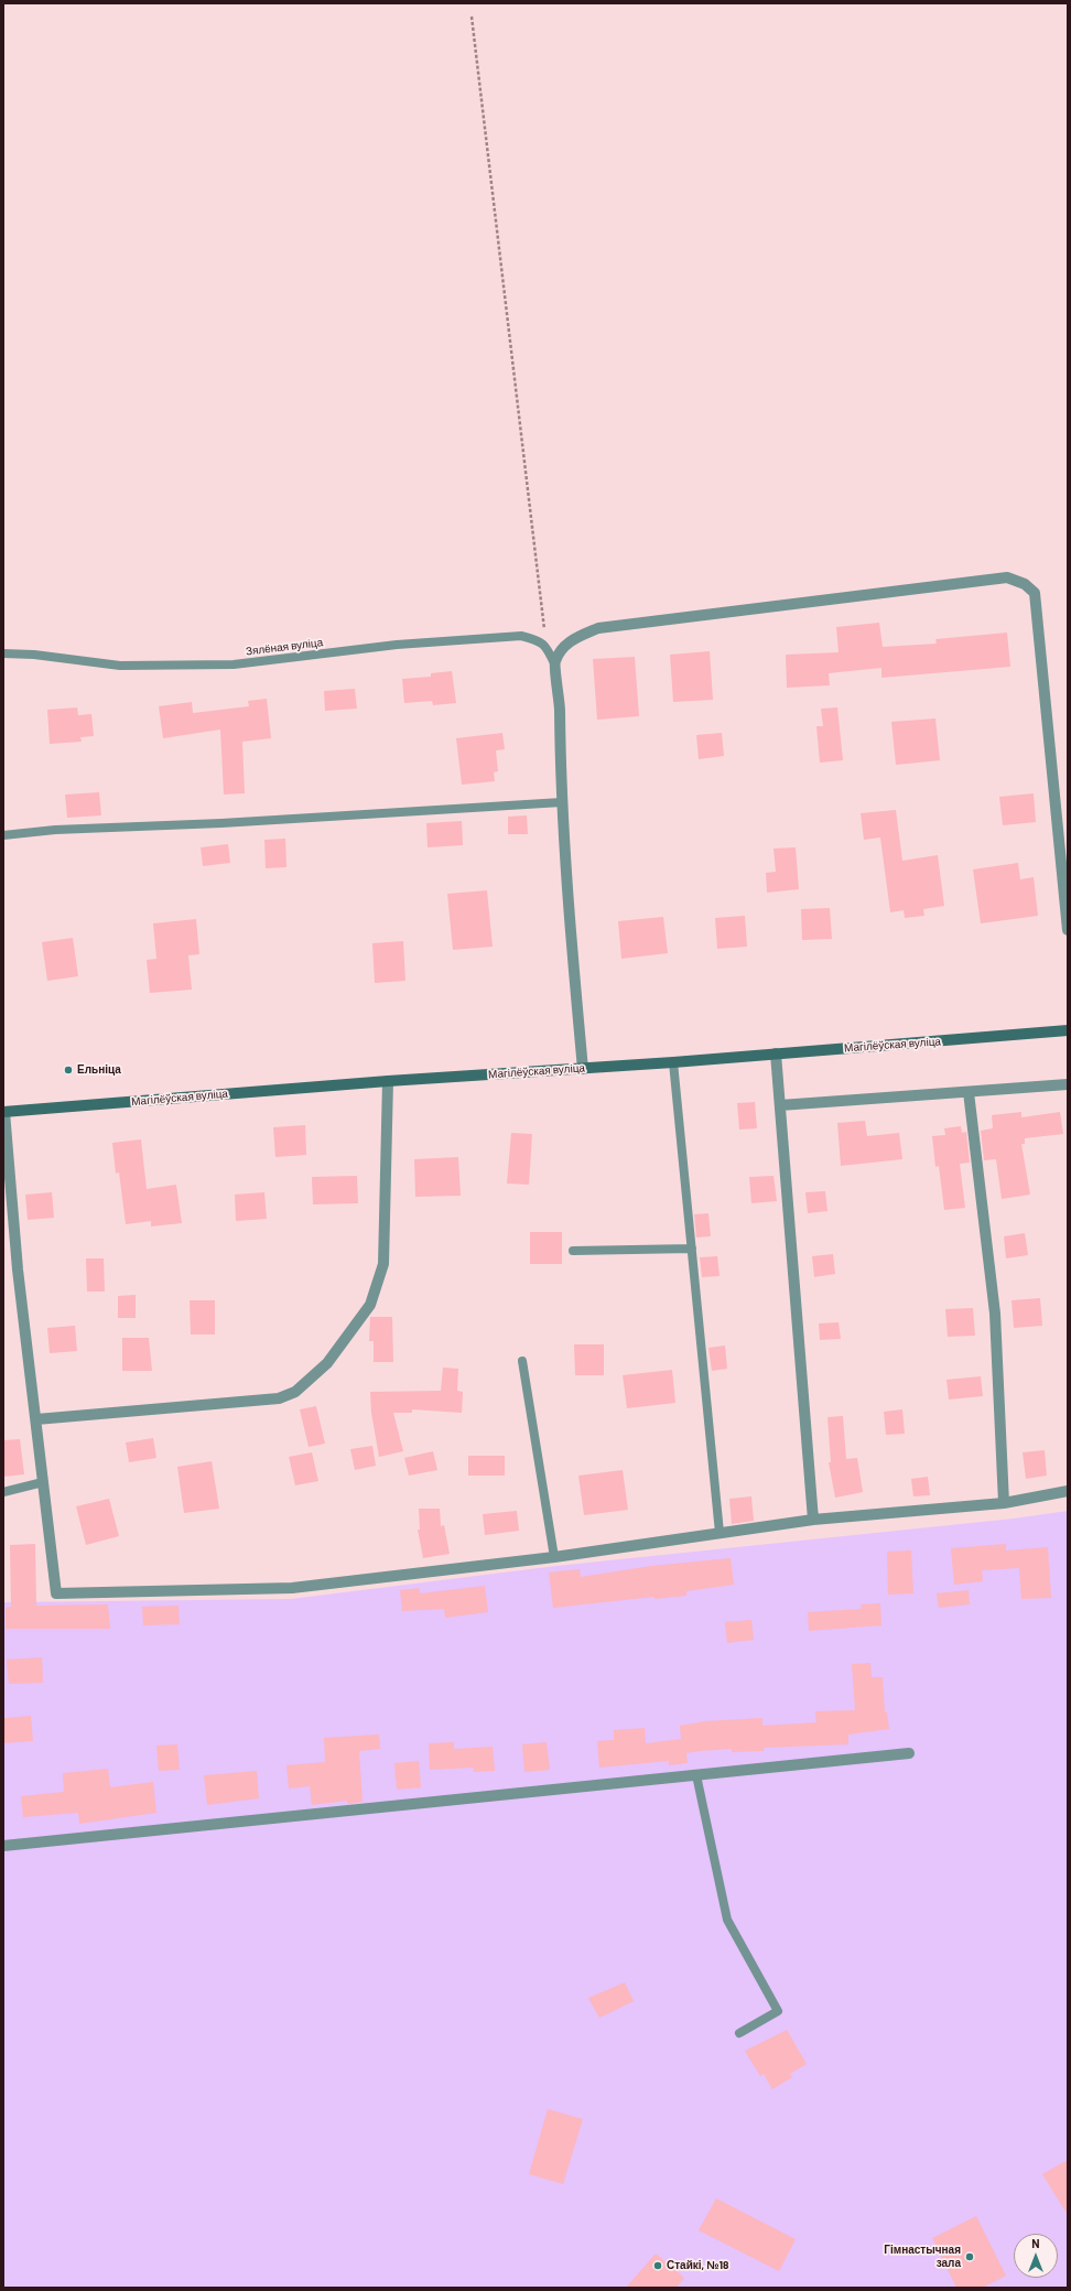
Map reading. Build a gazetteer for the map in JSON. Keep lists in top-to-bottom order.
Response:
{
  "streets": {
    "main road": ["Магілёўская вуліца"],
    "lane": ["Зялёная вуліца"]
  },
  "places": ["Ельніца", "Гімнастычная зала", "Стайкі, №18"],
  "north": "top"
}
